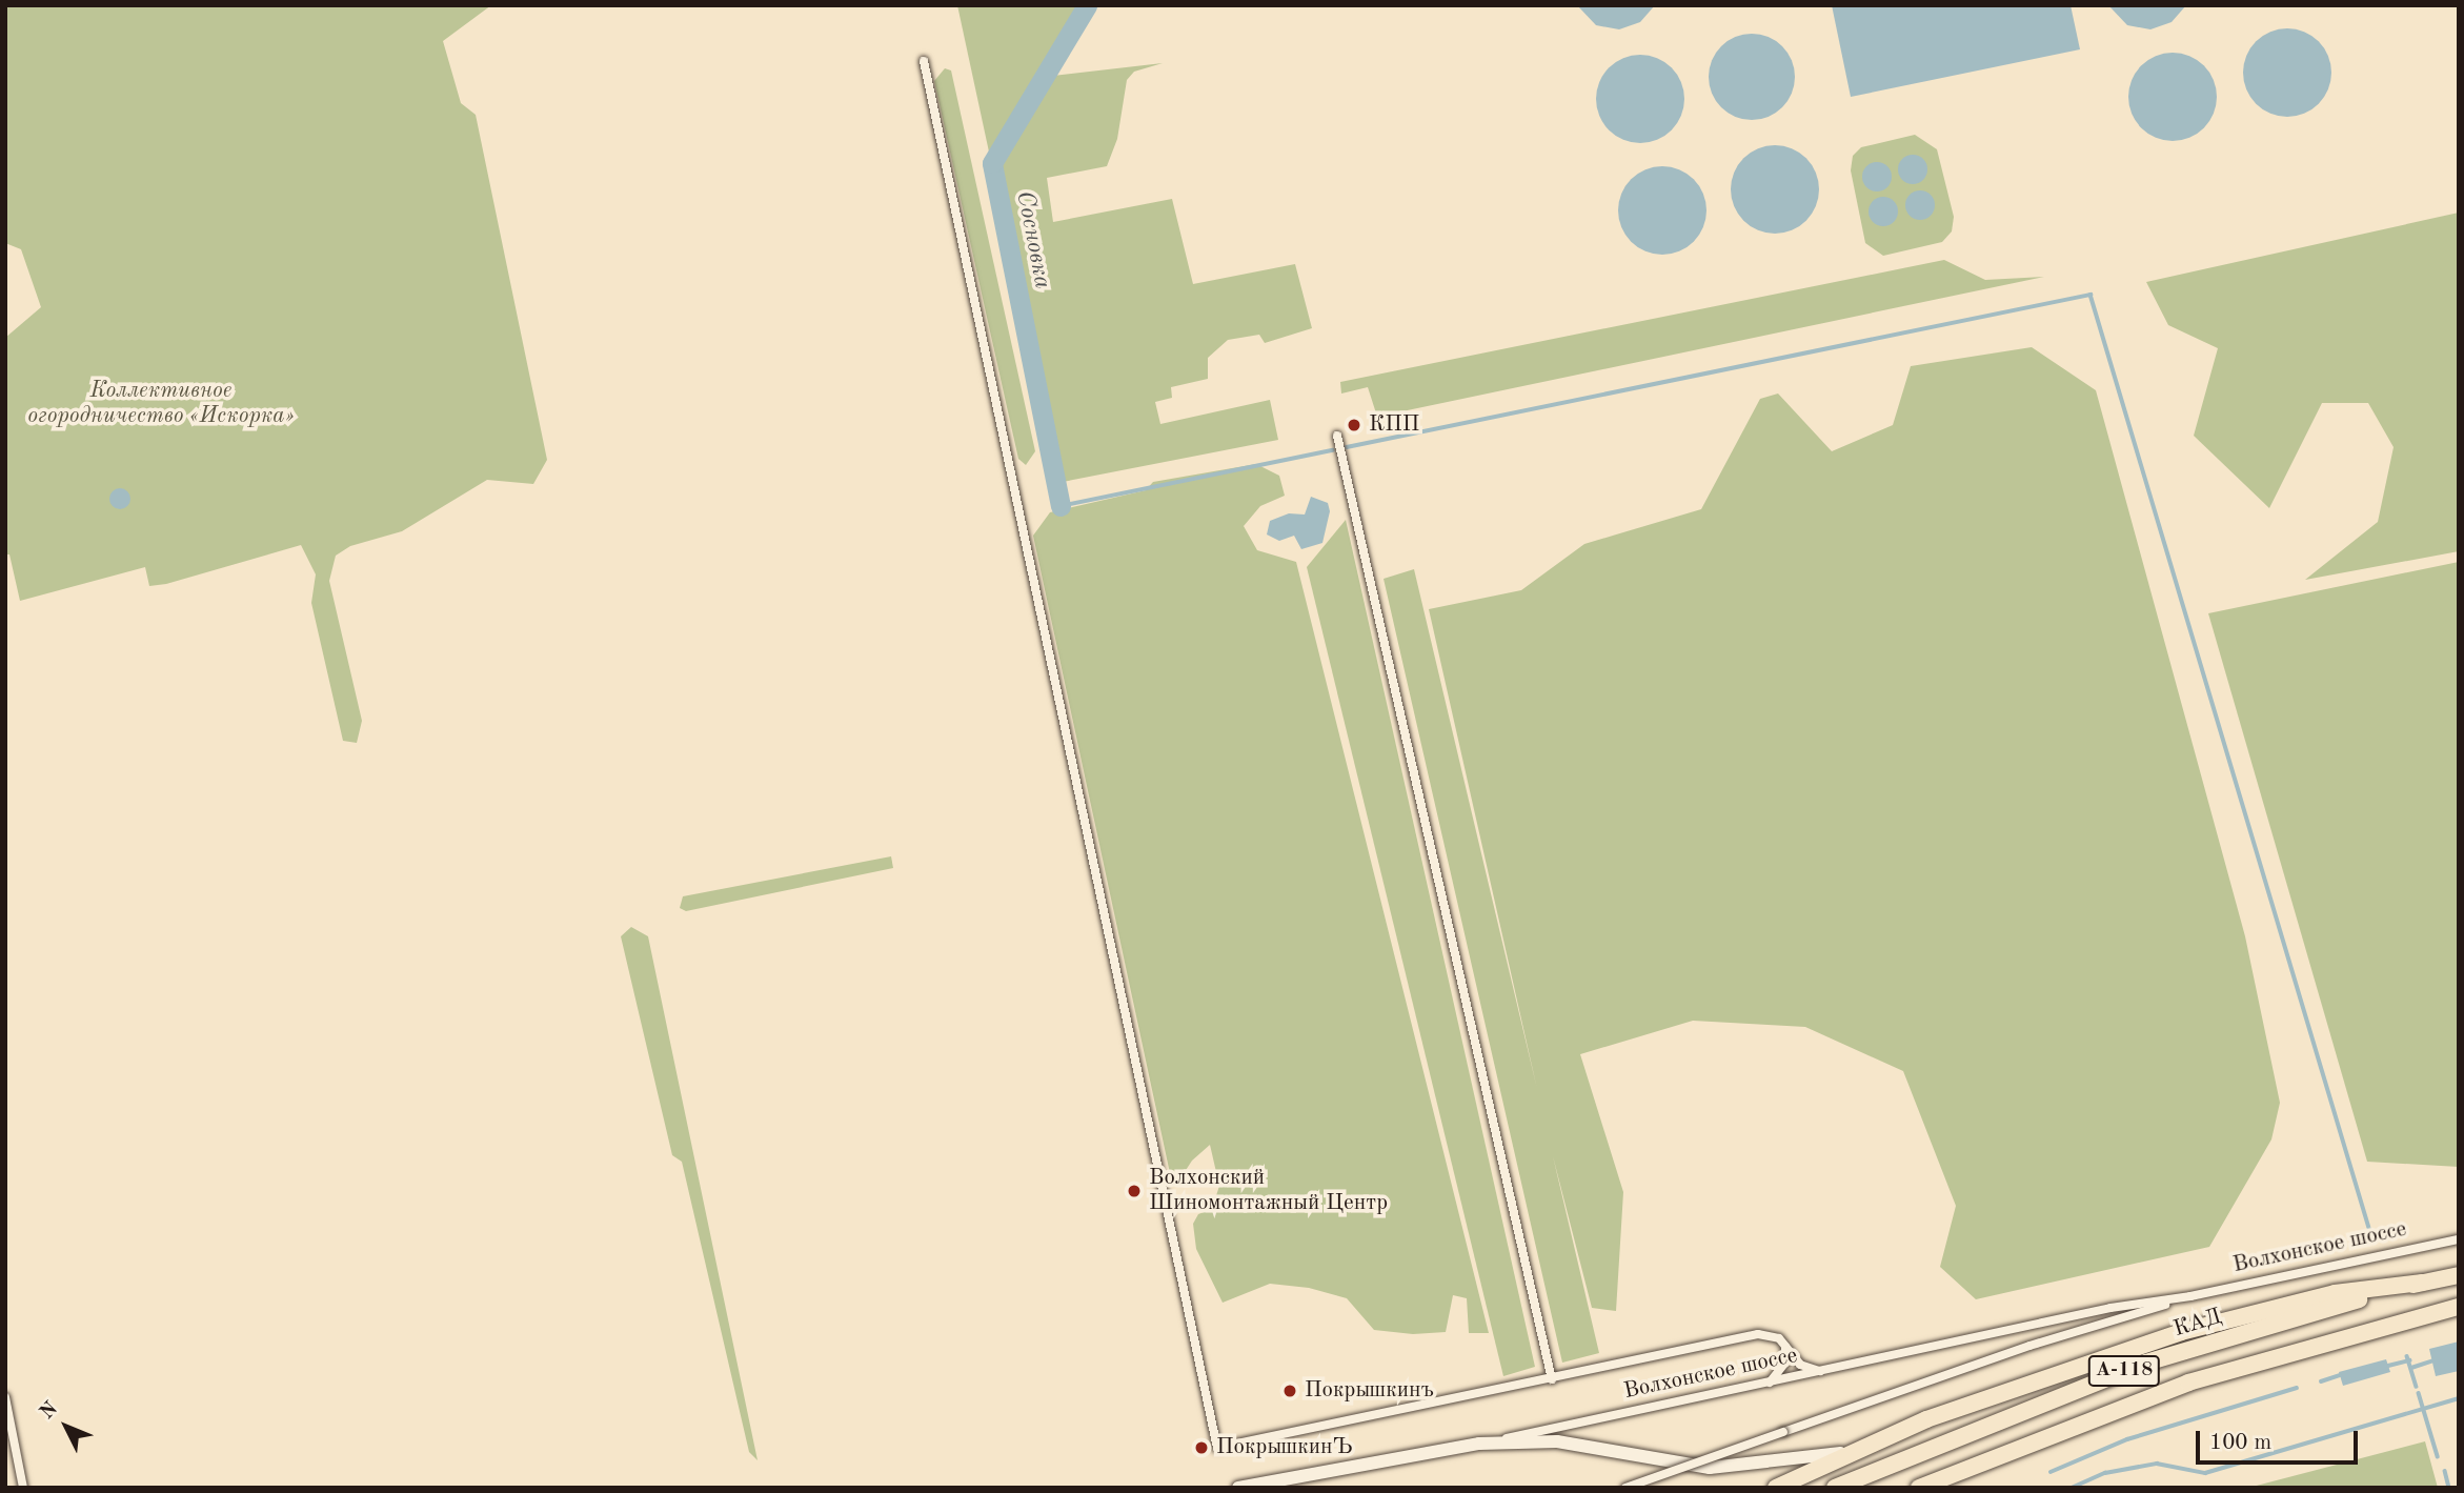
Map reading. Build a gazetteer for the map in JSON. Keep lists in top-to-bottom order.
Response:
{
  "streets": {
    "highway": ["КАД", "А-118"],
    "main road": ["Волхонское шоссе"]
  },
  "water": ["Сосновка"],
  "parks": ["Коллективное огородничество «Искорка»"],
  "places": [
    "КПП",
    "Волхонский Шиномонтажный Центр",
    "Покрышкинъ",
    "ПокрышкинЪ"
  ],
  "scale_bar": "100 m",
  "north": "top left"
}
